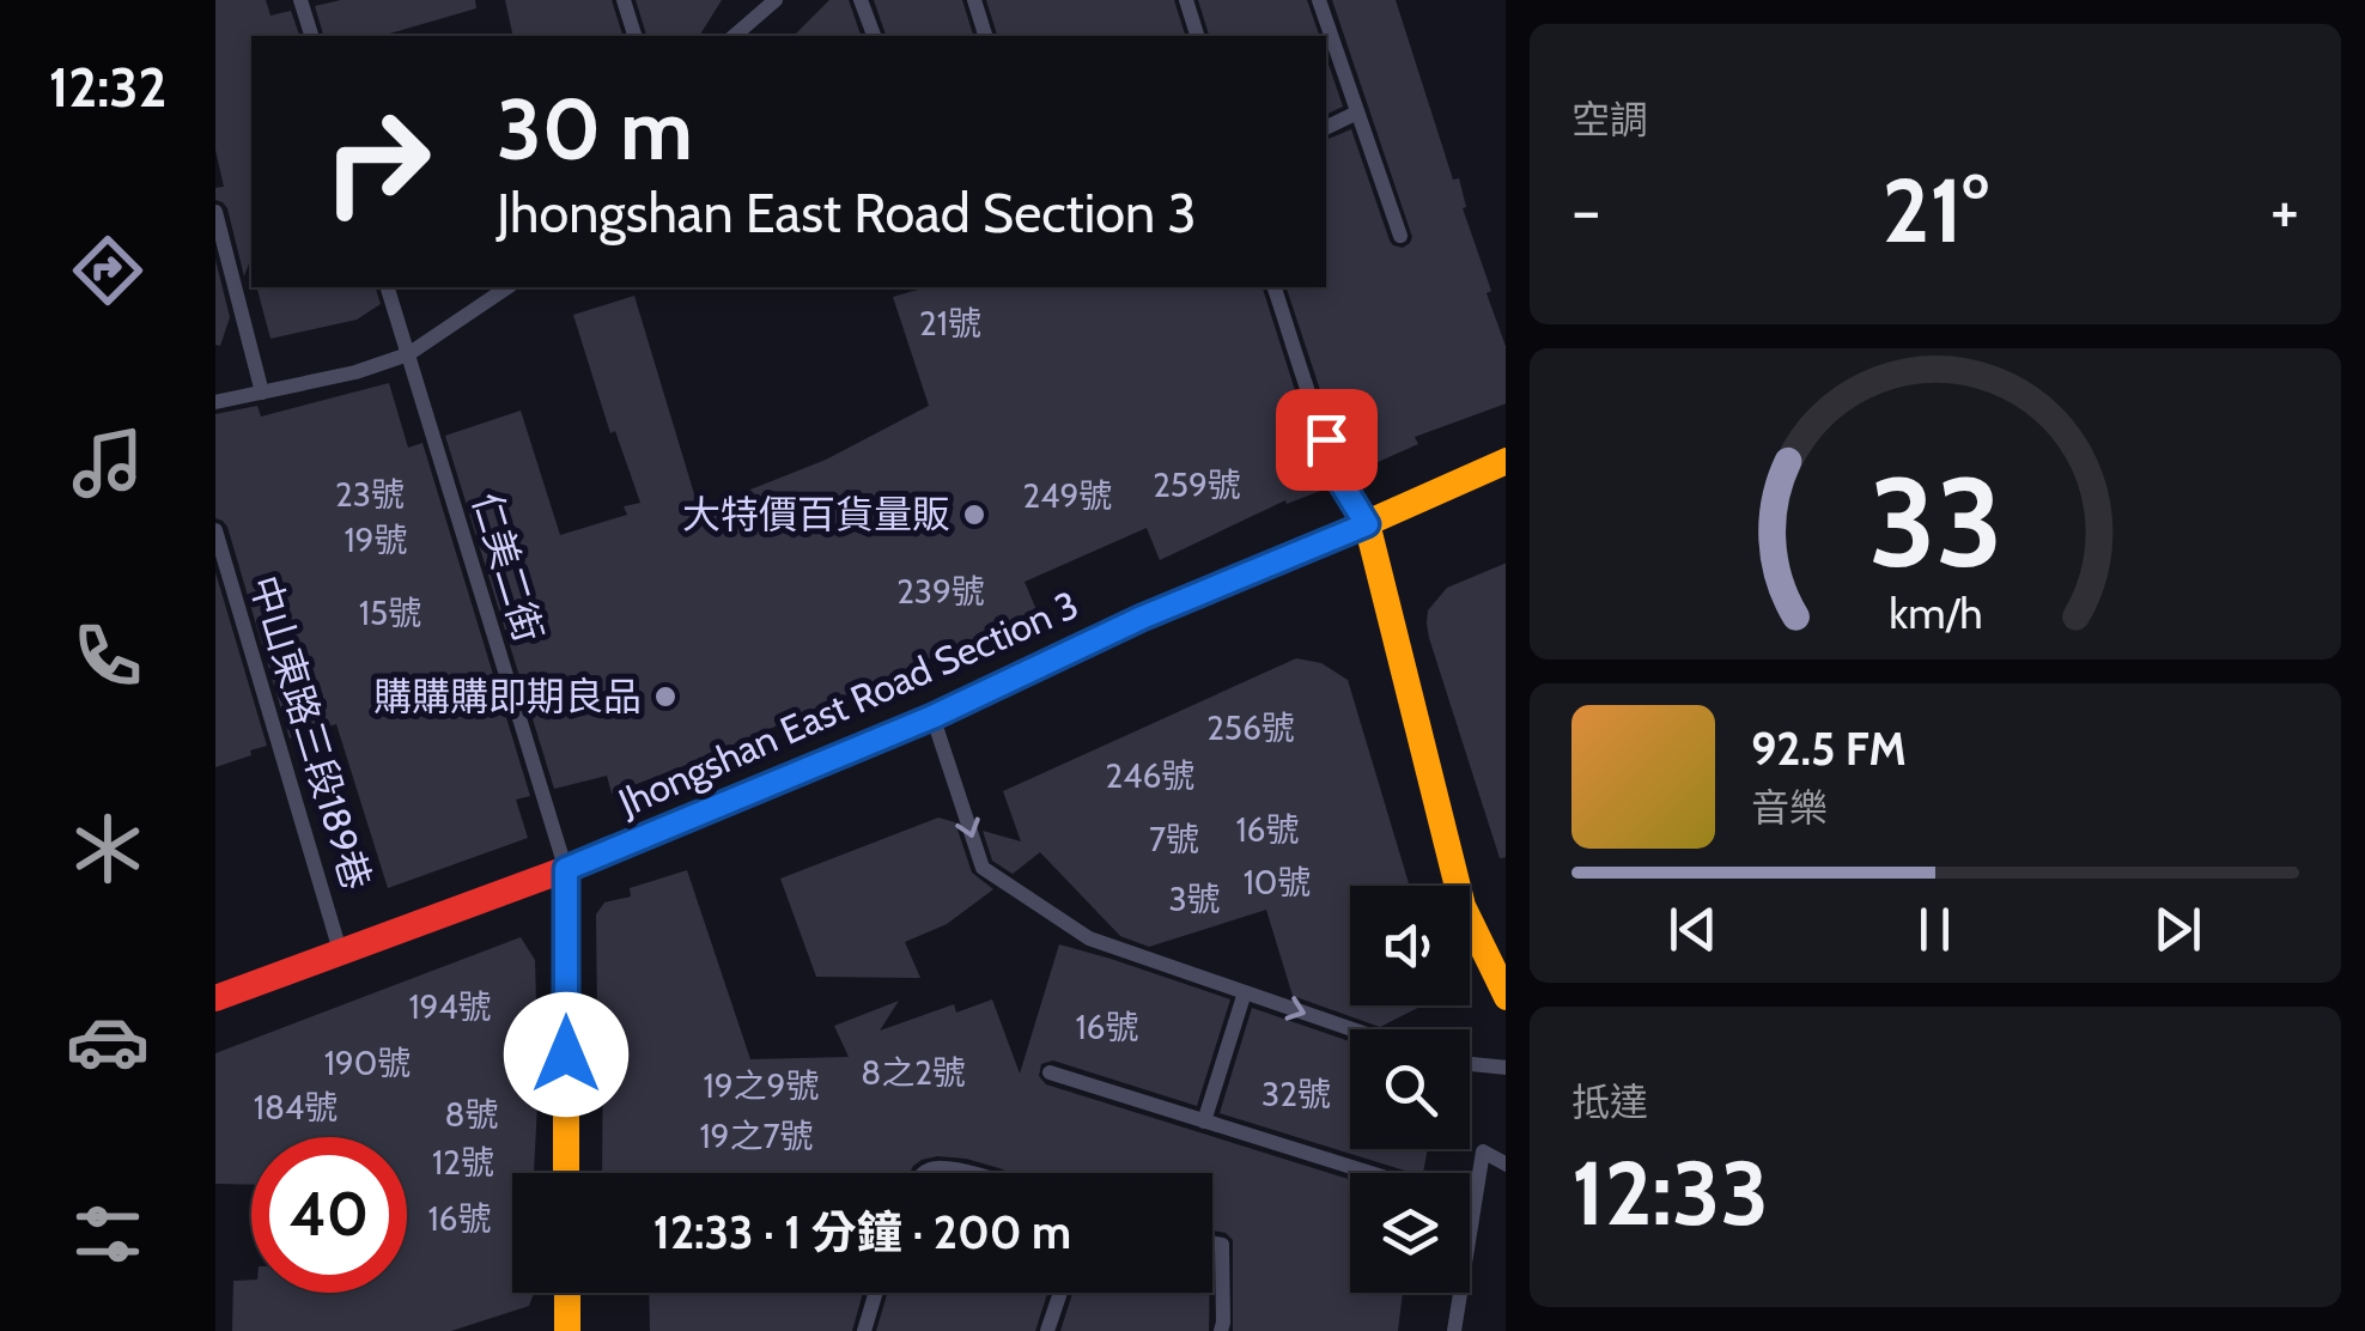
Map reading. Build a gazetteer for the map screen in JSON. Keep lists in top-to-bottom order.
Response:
{
  "streets": {
    "main road": ["Jhongshan East Road Section 3"],
    "lane": ["仁美二街", "中山東路三段189巷"]
  },
  "crossings": [
    ["仁美二街", "Jhongshan East Road Section 3"],
    ["Jhongshan East Road Section 3", "中山東路三段189巷"]
  ],
  "places": ["大特價百貨量販", "購購購即期良品"],
  "house_numbers": [
    "21號",
    "259號",
    "23號",
    "249號",
    "19號",
    "239號",
    "15號",
    "256號",
    "246號",
    "16號",
    "7號",
    "10號",
    "3號",
    "194號",
    "16號",
    "190號",
    "8之2號",
    "19之9號",
    "32號",
    "184號",
    "8號",
    "19之7號",
    "12號",
    "16號"
  ],
  "page": {
    "tabs": "12:32",
    "tile": [
      "空調",
      ["抵達", "12:33"]
    ],
    "turn": ["30 m", "Jhongshan East Road Section 3"],
    "heat": ["−", "21°", "+"],
    "song": ["92.5 FM", "音樂"],
    "limit": "40",
    "trip": "12:33 · 1 分鐘 · 200 m",
    "gauge": ["33", "km/h"]
  }
}
